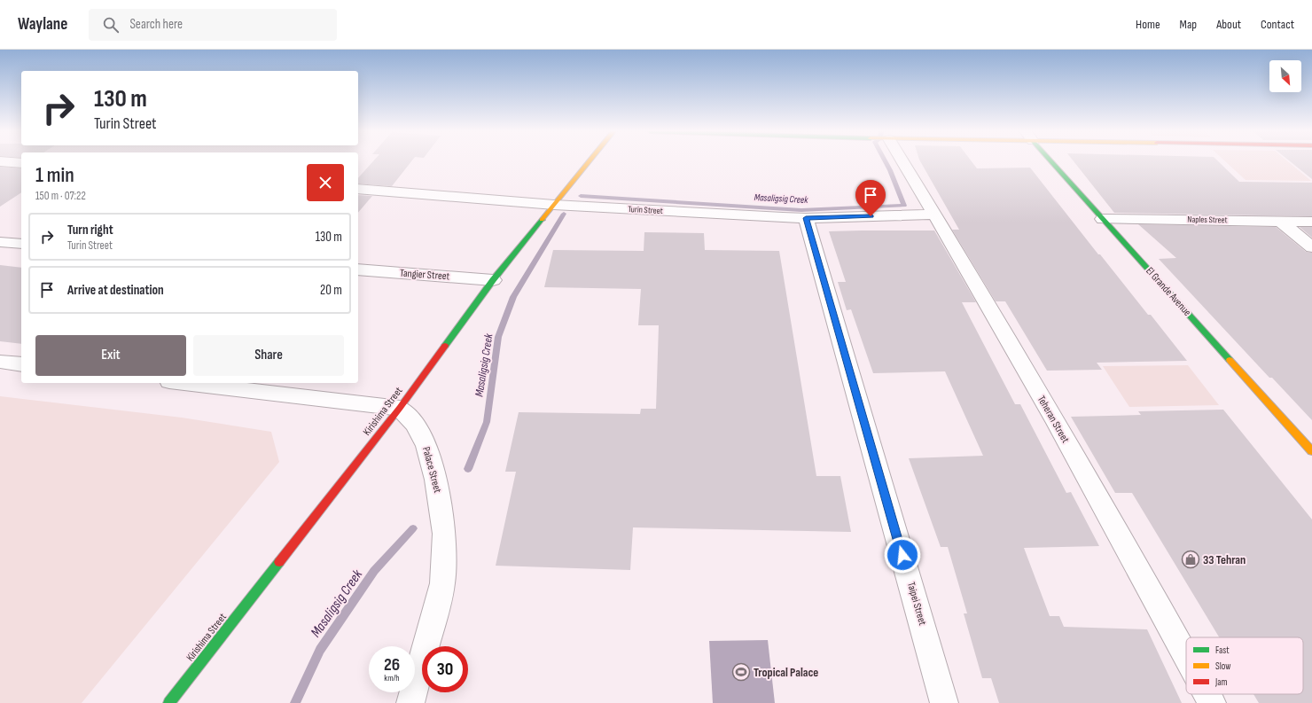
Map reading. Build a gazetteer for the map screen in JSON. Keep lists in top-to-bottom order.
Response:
{
  "streets": {
    "street": [
      "Turin Street",
      "Naples Street",
      "Tangier Street",
      "El Grande Avenue",
      "Kirishima Street",
      "Teheran Street",
      "Palace Street",
      "Taipei Street"
    ]
  },
  "crossings": [
    ["Turin Street", "Kirishima Street"],
    ["Turin Street", "Teheran Street"],
    ["Turin Street", "Taipei Street"],
    ["Naples Street", "El Grande Avenue"],
    ["Tangier Street", "Kirishima Street"],
    ["Kirishima Street", "Palace Street"]
  ],
  "water": ["Masaligsig Creek"],
  "places": {
    "shop": ["33 Tehran"],
    "sports": ["Tropical Palace"]
  },
  "legend": ["Fast", "Slow", "Jam"],
  "north": "bottom right",
  "page": {
    "header": "Waylane",
    "search": "Search here",
    "nav": [
      "Home",
      "Map",
      "About",
      "Contact"
    ],
    "turn": ["130 m", "Turin Street"],
    "heading": ["1 min", "150 m · 07:22"],
    "list": [
      {
        "name": "Turn right",
        "note": "Turin Street",
        "value": "130 m"
      },
      {
        "name": "Arrive at destination",
        "value": "20 m"
      }
    ],
    "buttons": ["Exit", "Share"],
    "speed": "26 km/h",
    "limit": "30"
  }
}
